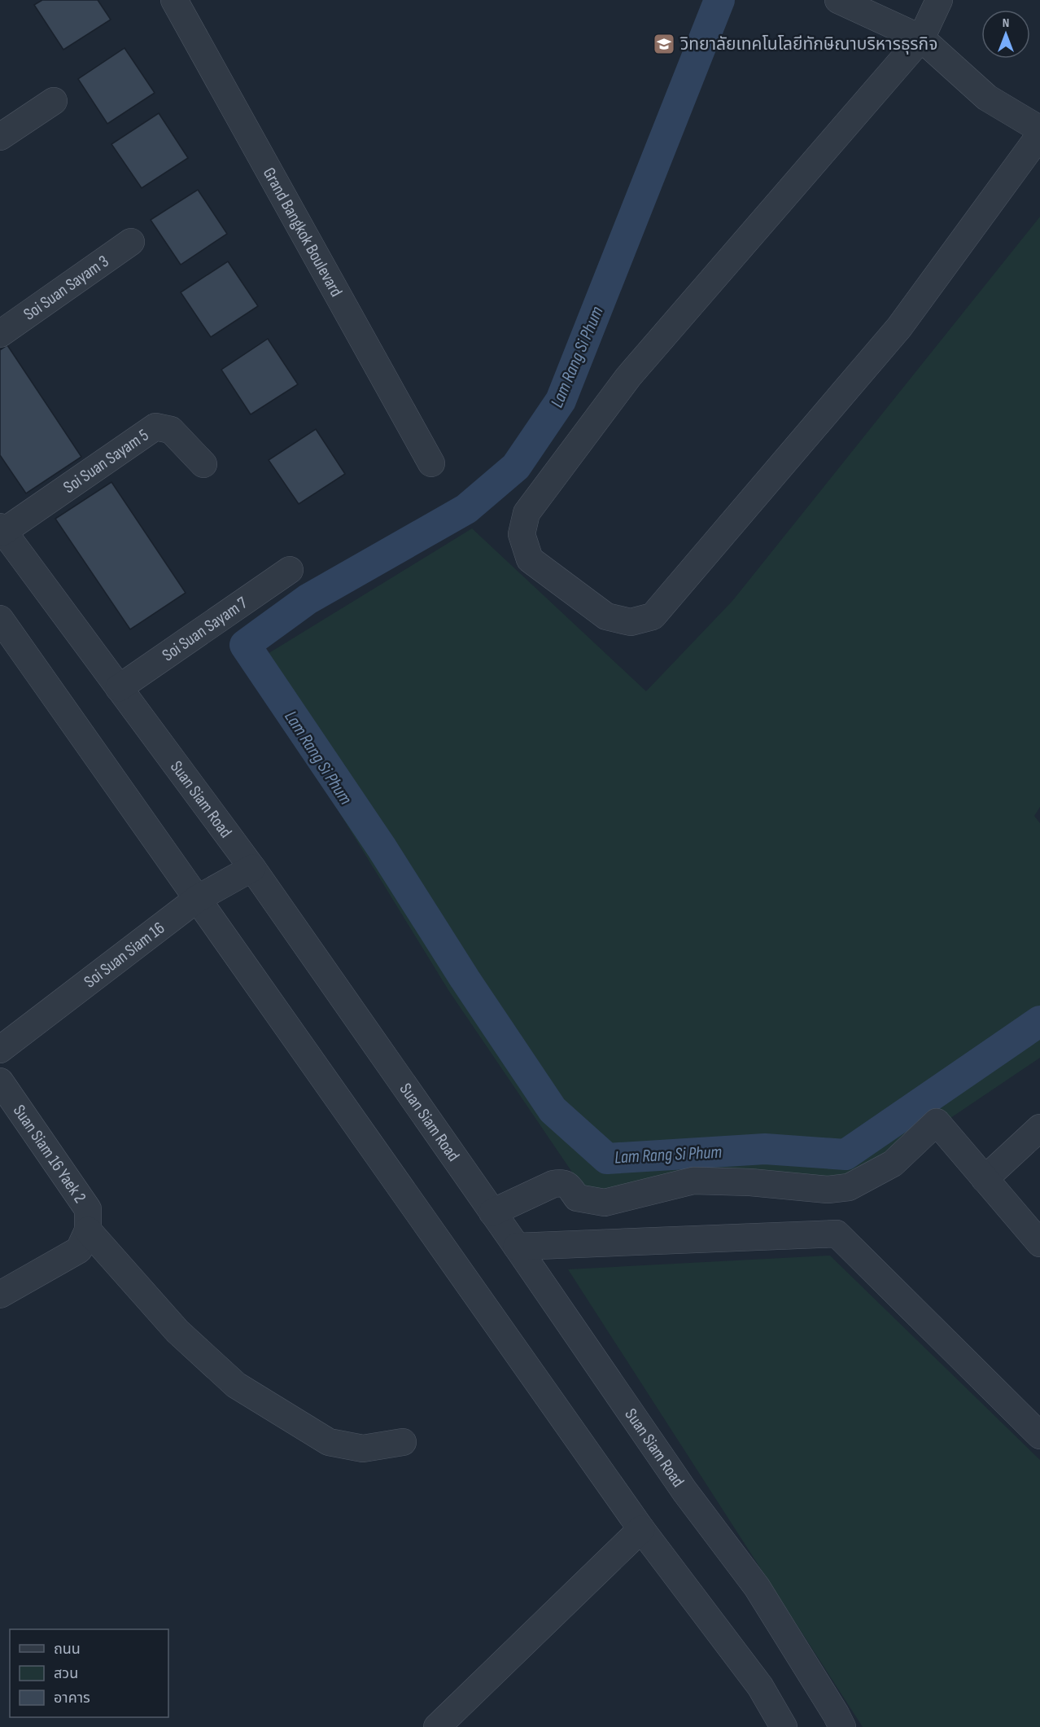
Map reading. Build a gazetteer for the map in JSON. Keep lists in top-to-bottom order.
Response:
{
  "streets": {
    "street": [
      "Grand Bangkok Boulevard",
      "Soi Suan Sayam 3",
      "Soi Suan Sayam 5",
      "Soi Suan Sayam 7",
      "Suan Siam Road",
      "Soi Suan Siam 16",
      "Suan Siam 16 Yaek 2"
    ]
  },
  "crossings": [
    ["Soi Suan Sayam 5", "Suan Siam Road"],
    ["Soi Suan Sayam 7", "Suan Siam Road"],
    ["Suan Siam Road", "Soi Suan Siam 16"]
  ],
  "water": ["Lam Rang Si Phum"],
  "places": {
    "school or university": ["วิทยาลัยเทคโนโลยีทักษิณาบริหารธุรกิจ"]
  },
  "legend": ["ถนน", "สวน", "อาคาร"],
  "north": "top"
}
